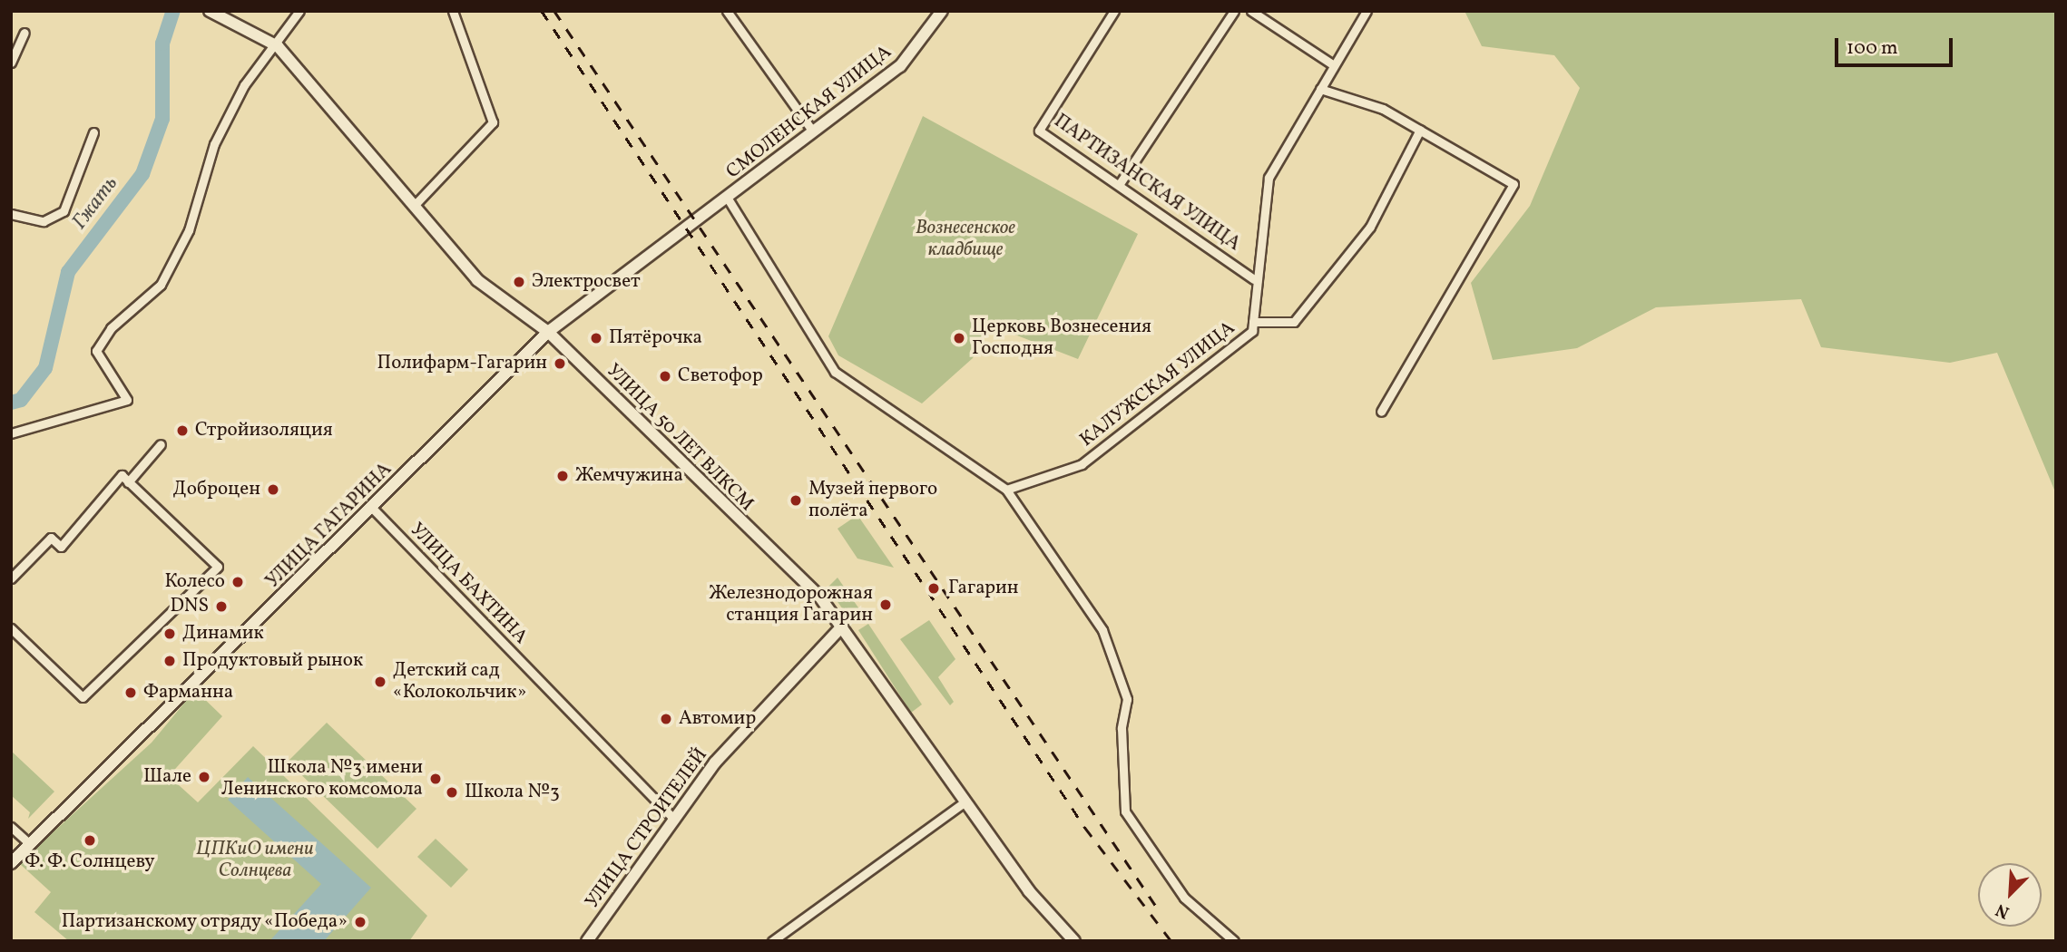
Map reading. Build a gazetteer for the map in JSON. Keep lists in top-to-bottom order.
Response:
{
  "streets": {
    "main road": [
      "СМОЛЕНСКАЯ УЛИЦА",
      "УЛИЦА 50 ЛЕТ ВЛКСМ",
      "УЛИЦА ГАГАРИНА",
      "УЛИЦА СТРОИТЕЛЕЙ"
    ],
    "street": ["ПАРТИЗАНСКАЯ УЛИЦА", "КАЛУЖСКАЯ УЛИЦА", "УЛИЦА БАХТИНА"]
  },
  "crossings": [
    ["СМОЛЕНСКАЯ УЛИЦА", "УЛИЦА ГАГАРИНА"],
    ["ПАРТИЗАНСКАЯ УЛИЦА", "КАЛУЖСКАЯ УЛИЦА"],
    ["УЛИЦА 50 ЛЕТ ВЛКСМ", "УЛИЦА ГАГАРИНА"],
    ["УЛИЦА 50 ЛЕТ ВЛКСМ", "УЛИЦА СТРОИТЕЛЕЙ"],
    ["УЛИЦА ГАГАРИНА", "УЛИЦА БАХТИНА"],
    ["УЛИЦА БАХТИНА", "УЛИЦА СТРОИТЕЛЕЙ"]
  ],
  "water": ["Гжать"],
  "parks": ["Вознесенское кладбище", "ЦПКиО имени Солнцева"],
  "places": [
    "Электросвет",
    "Пятёрочка",
    "Церковь Вознесения Господня",
    "Полифарм-Гагарин",
    "Светофор",
    "Стройизоляция",
    "Жемчужина",
    "Доброцен",
    "Музей первого полёта",
    "Колесо",
    "Гагарин",
    "Железнодорожная станция Гагарин",
    "DNS",
    "Динамик",
    "Продуктовый рынок",
    "Детский сад «Колокольчик»",
    "Фарманна",
    "Автомир",
    "Шале",
    "Школа №3 имени Ленинского комсомола",
    "Школа №3",
    "Ф. Ф. Солнцеву",
    "Партизанскому отряду «Победа»"
  ],
  "scale_bar": "100 m",
  "north": "bottom left"
}
